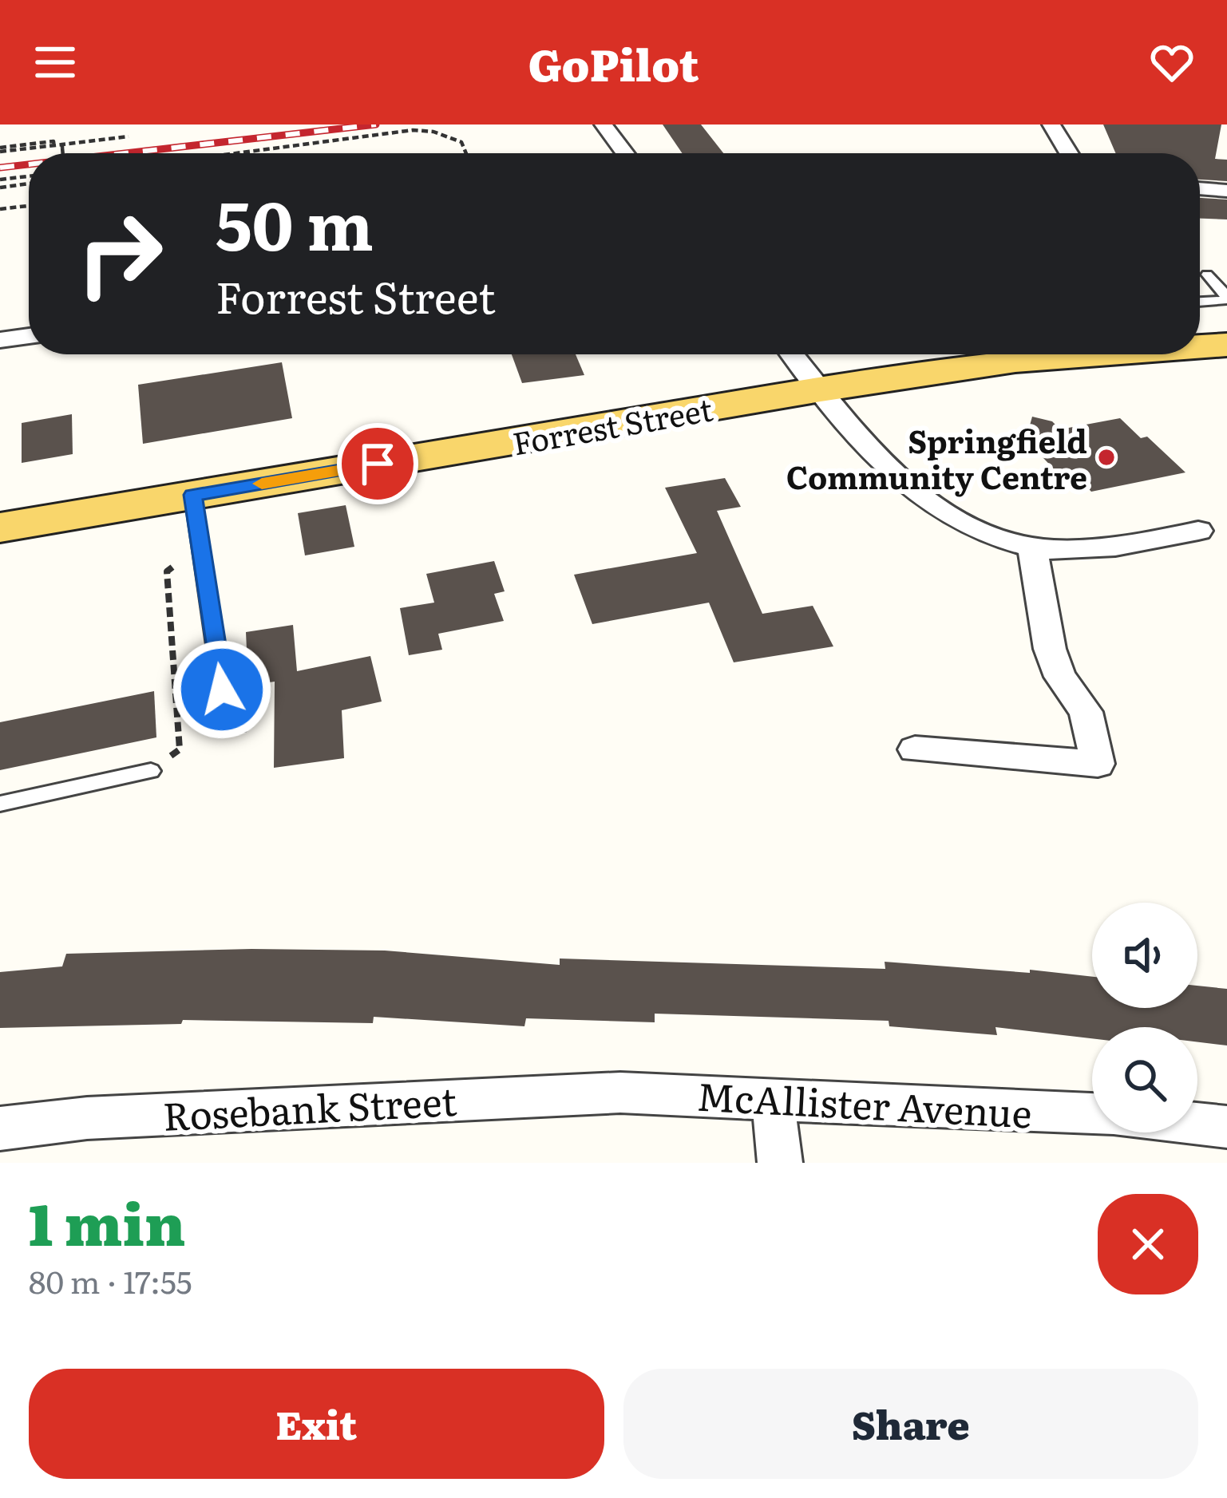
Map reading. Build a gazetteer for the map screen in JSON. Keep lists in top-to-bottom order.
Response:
{
  "streets": {
    "main road": ["Forrest Street"],
    "street": ["McAllister Avenue", "Rosebank Street"]
  },
  "crossings": [
    ["McAllister Avenue", "Rosebank Street"]
  ],
  "places": ["Springfield Community Centre"],
  "page": {
    "header": "GoPilot",
    "turn": ["50 m", "Forrest Street"],
    "heading": ["1 min", "80 m · 17:55"],
    "buttons": ["Exit", "Share"]
  }
}
